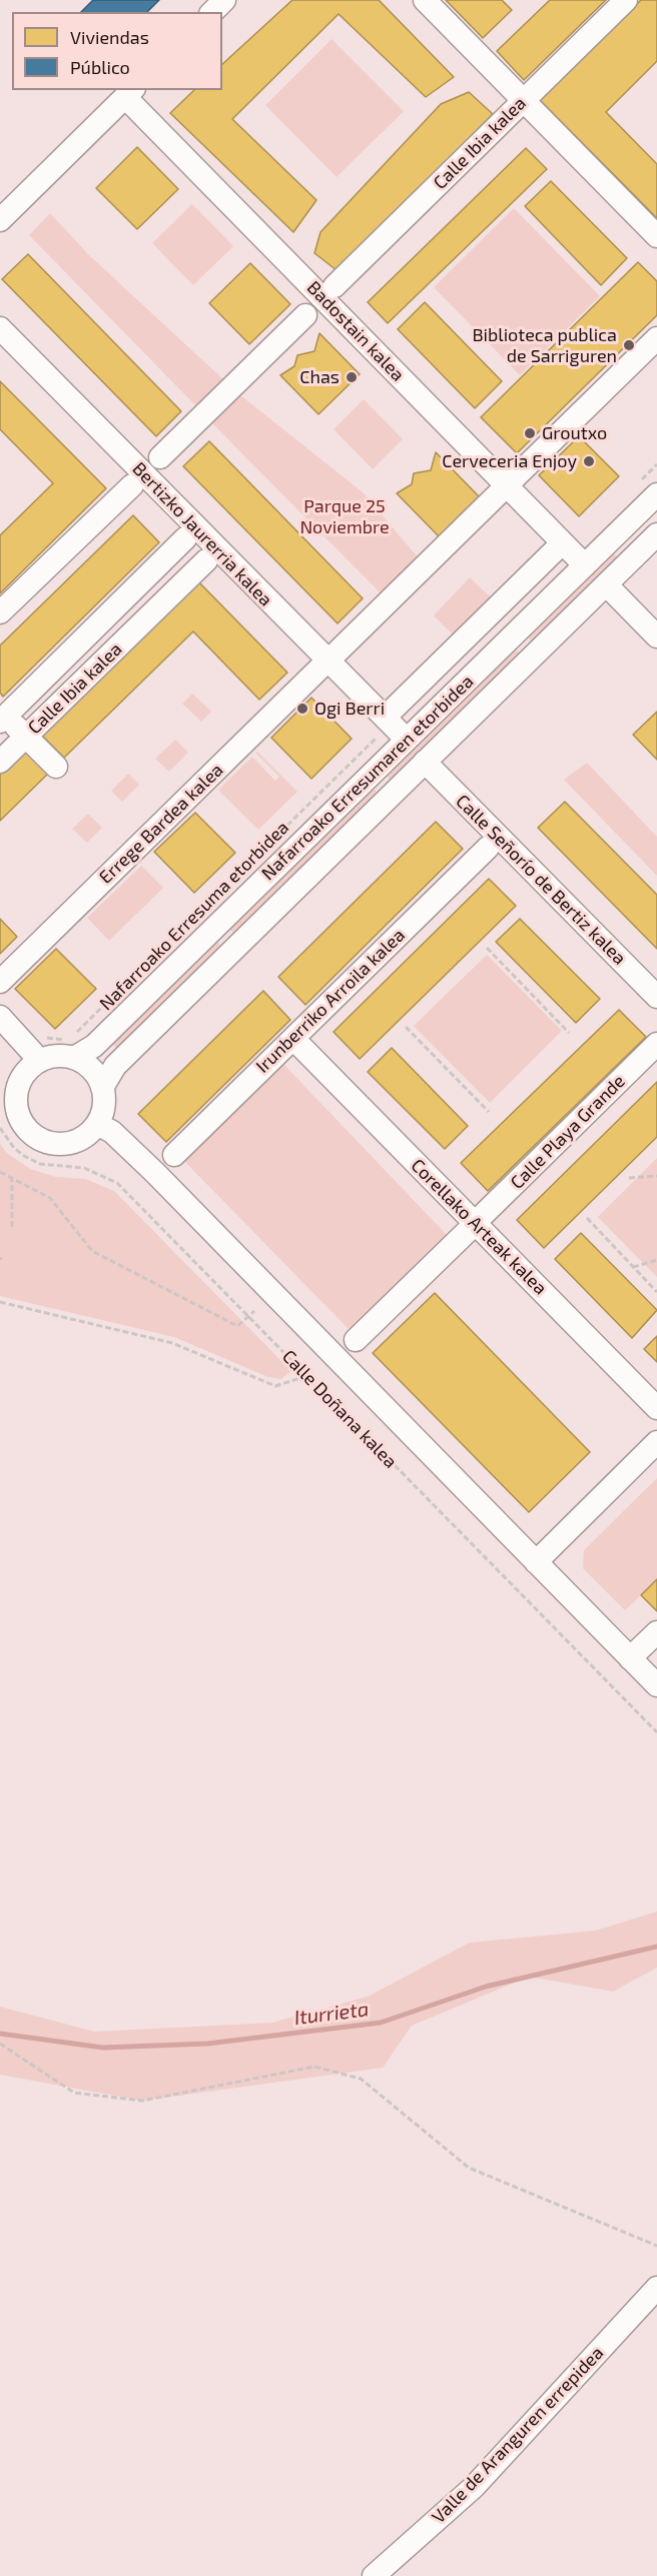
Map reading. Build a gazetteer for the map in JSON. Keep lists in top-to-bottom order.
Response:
{
  "streets": {
    "street": [
      "Calle Ibia kalea",
      "Badostain kalea",
      "Bertizko Jaurerria kalea",
      "Nafarroako Erresumaren etorbidea",
      "Errege Bardea kalea",
      "Calle Señorío de Bertiz kalea",
      "Irunberriko Arroila kalea",
      "Calle Playa Grande",
      "Corellako Arteak kalea",
      "Calle Doñana kalea",
      "Valle de Aranguren errepidea"
    ],
    "path": ["Nafarroako Erresuma etorbidea"]
  },
  "crossings": [
    ["Badostain kalea", "Nafarroako Erresumaren etorbidea"],
    ["Bertizko Jaurerria kalea", "Nafarroako Erresumaren etorbidea"],
    ["Nafarroako Erresumaren etorbidea", "Calle Señorío de Bertiz kalea"],
    ["Nafarroako Erresumaren etorbidea", "Nafarroako Erresuma etorbidea"],
    ["Nafarroako Erresumaren etorbidea", "Calle Doñana kalea"]
  ],
  "water": ["Iturrieta"],
  "parks": ["Parque 25 Noviembre"],
  "places": [
    "Biblioteca publica de Sarriguren",
    "Chas",
    "Groutxo",
    "Cerveceria Enjoy",
    "Ogi Berri"
  ],
  "legend": ["Viviendas", "Público"]
}
